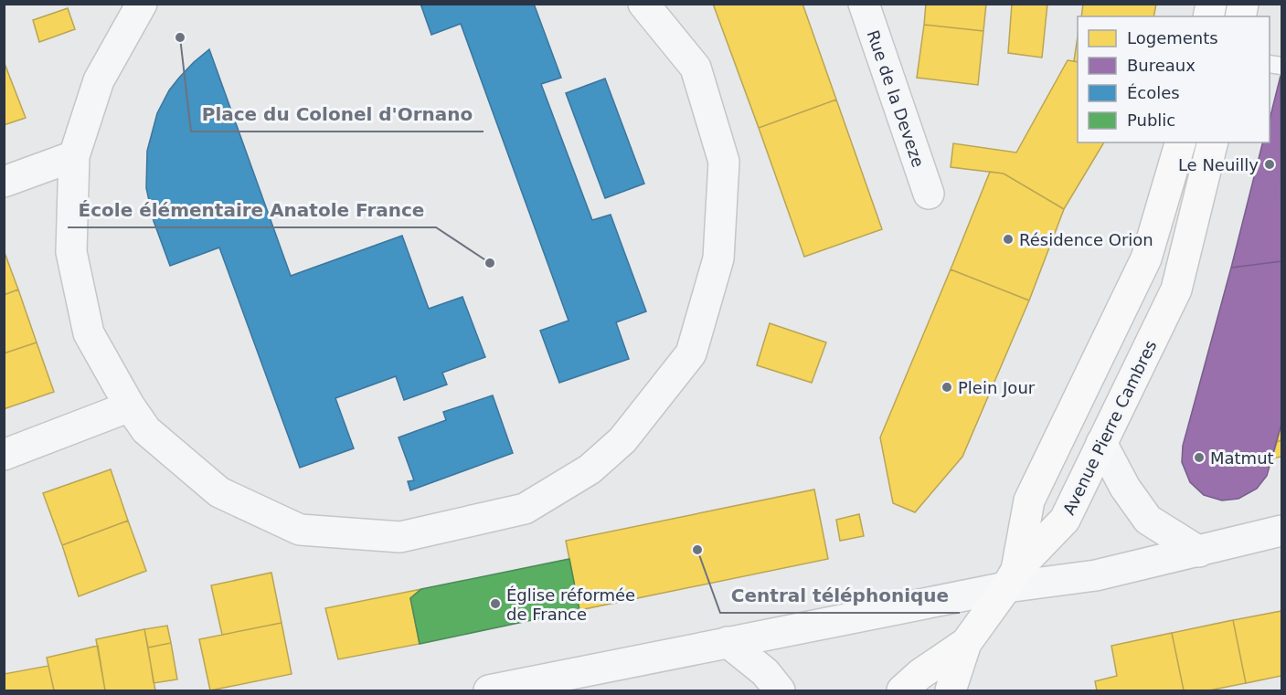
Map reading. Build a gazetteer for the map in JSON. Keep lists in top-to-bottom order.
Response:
{
  "streets": {
    "main road": ["Avenue Pierre Cambres"],
    "street": ["Rue de la Deveze"]
  },
  "places": [
    "Place du Colonel d'Ornano",
    "Le Neuilly",
    "Résidence Orion",
    "École élémentaire Anatole France",
    "Plein Jour",
    "Matmut",
    "Central téléphonique",
    "Église réformée de France"
  ],
  "legend": [
    "Logements",
    "Bureaux",
    "Écoles",
    "Public"
  ]
}
